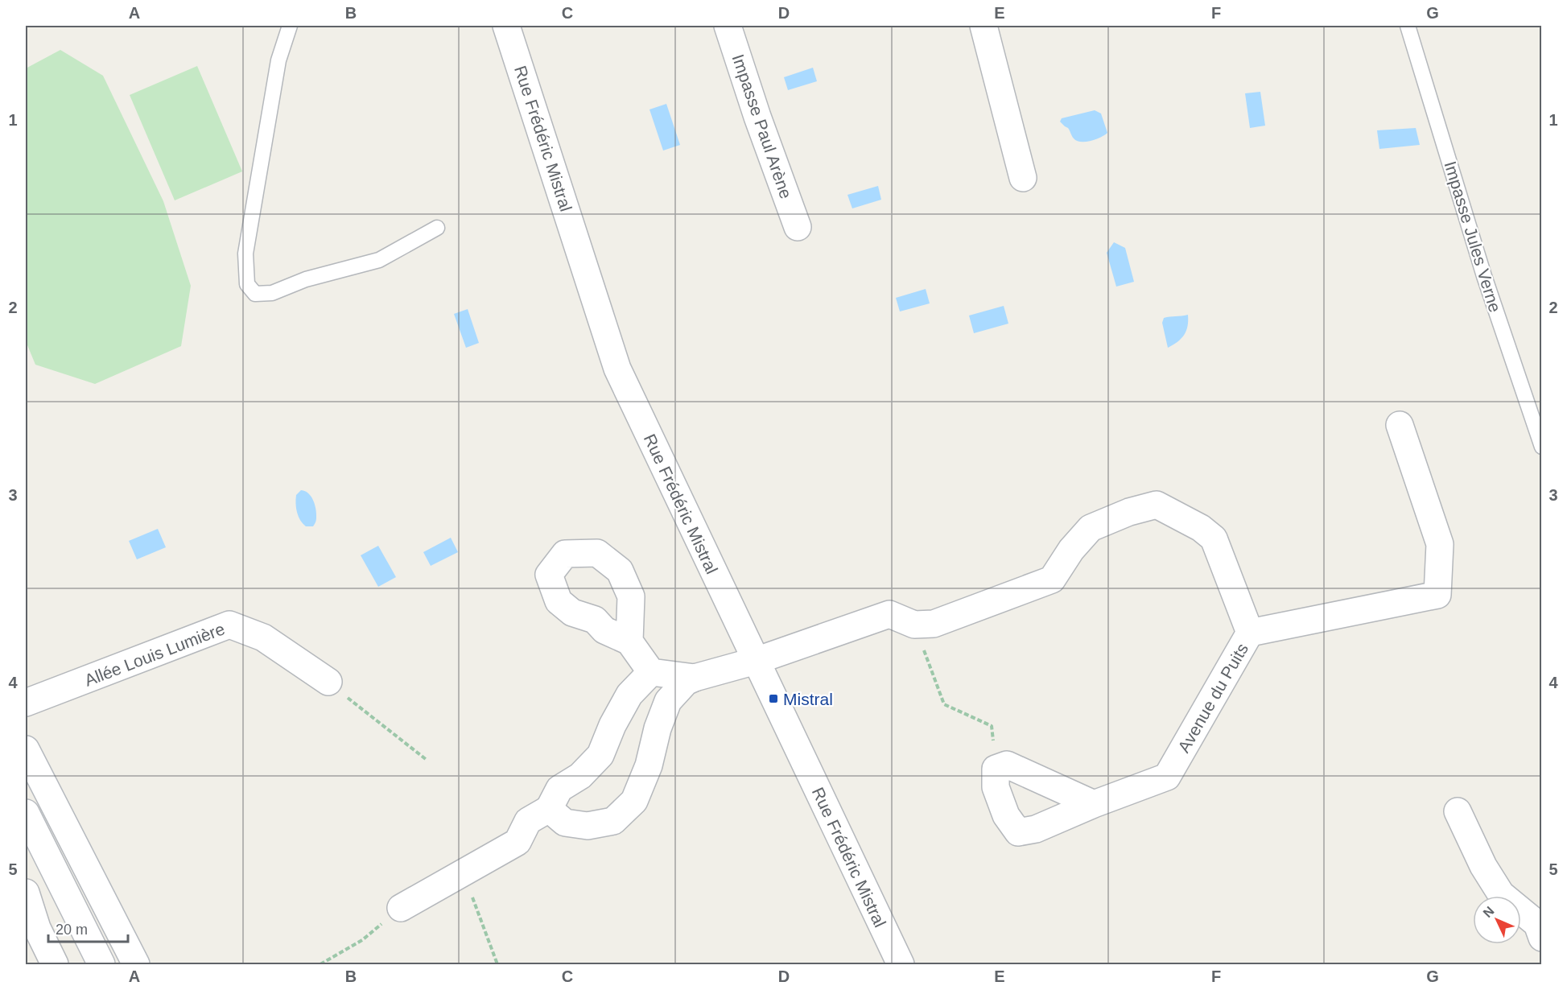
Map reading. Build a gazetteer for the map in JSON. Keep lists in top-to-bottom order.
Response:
{
  "streets": {
    "street": [
      "Impasse Paul Arène",
      "Rue Frédéric Mistral",
      "Allée Louis Lumière",
      "Avenue du Puits"
    ],
    "lane": ["Impasse Jules Verne"]
  },
  "crossings": [
    ["Rue Frédéric Mistral", "Avenue du Puits"]
  ],
  "places": {
    "transit": ["Mistral"]
  },
  "scale_bar": "20 m",
  "north": "top left",
  "grid": {
    "columns": [
      "A",
      "B",
      "C",
      "D",
      "E",
      "F",
      "G"
    ],
    "rows": [
      "1",
      "2",
      "3",
      "4",
      "5"
    ]
  }
}
